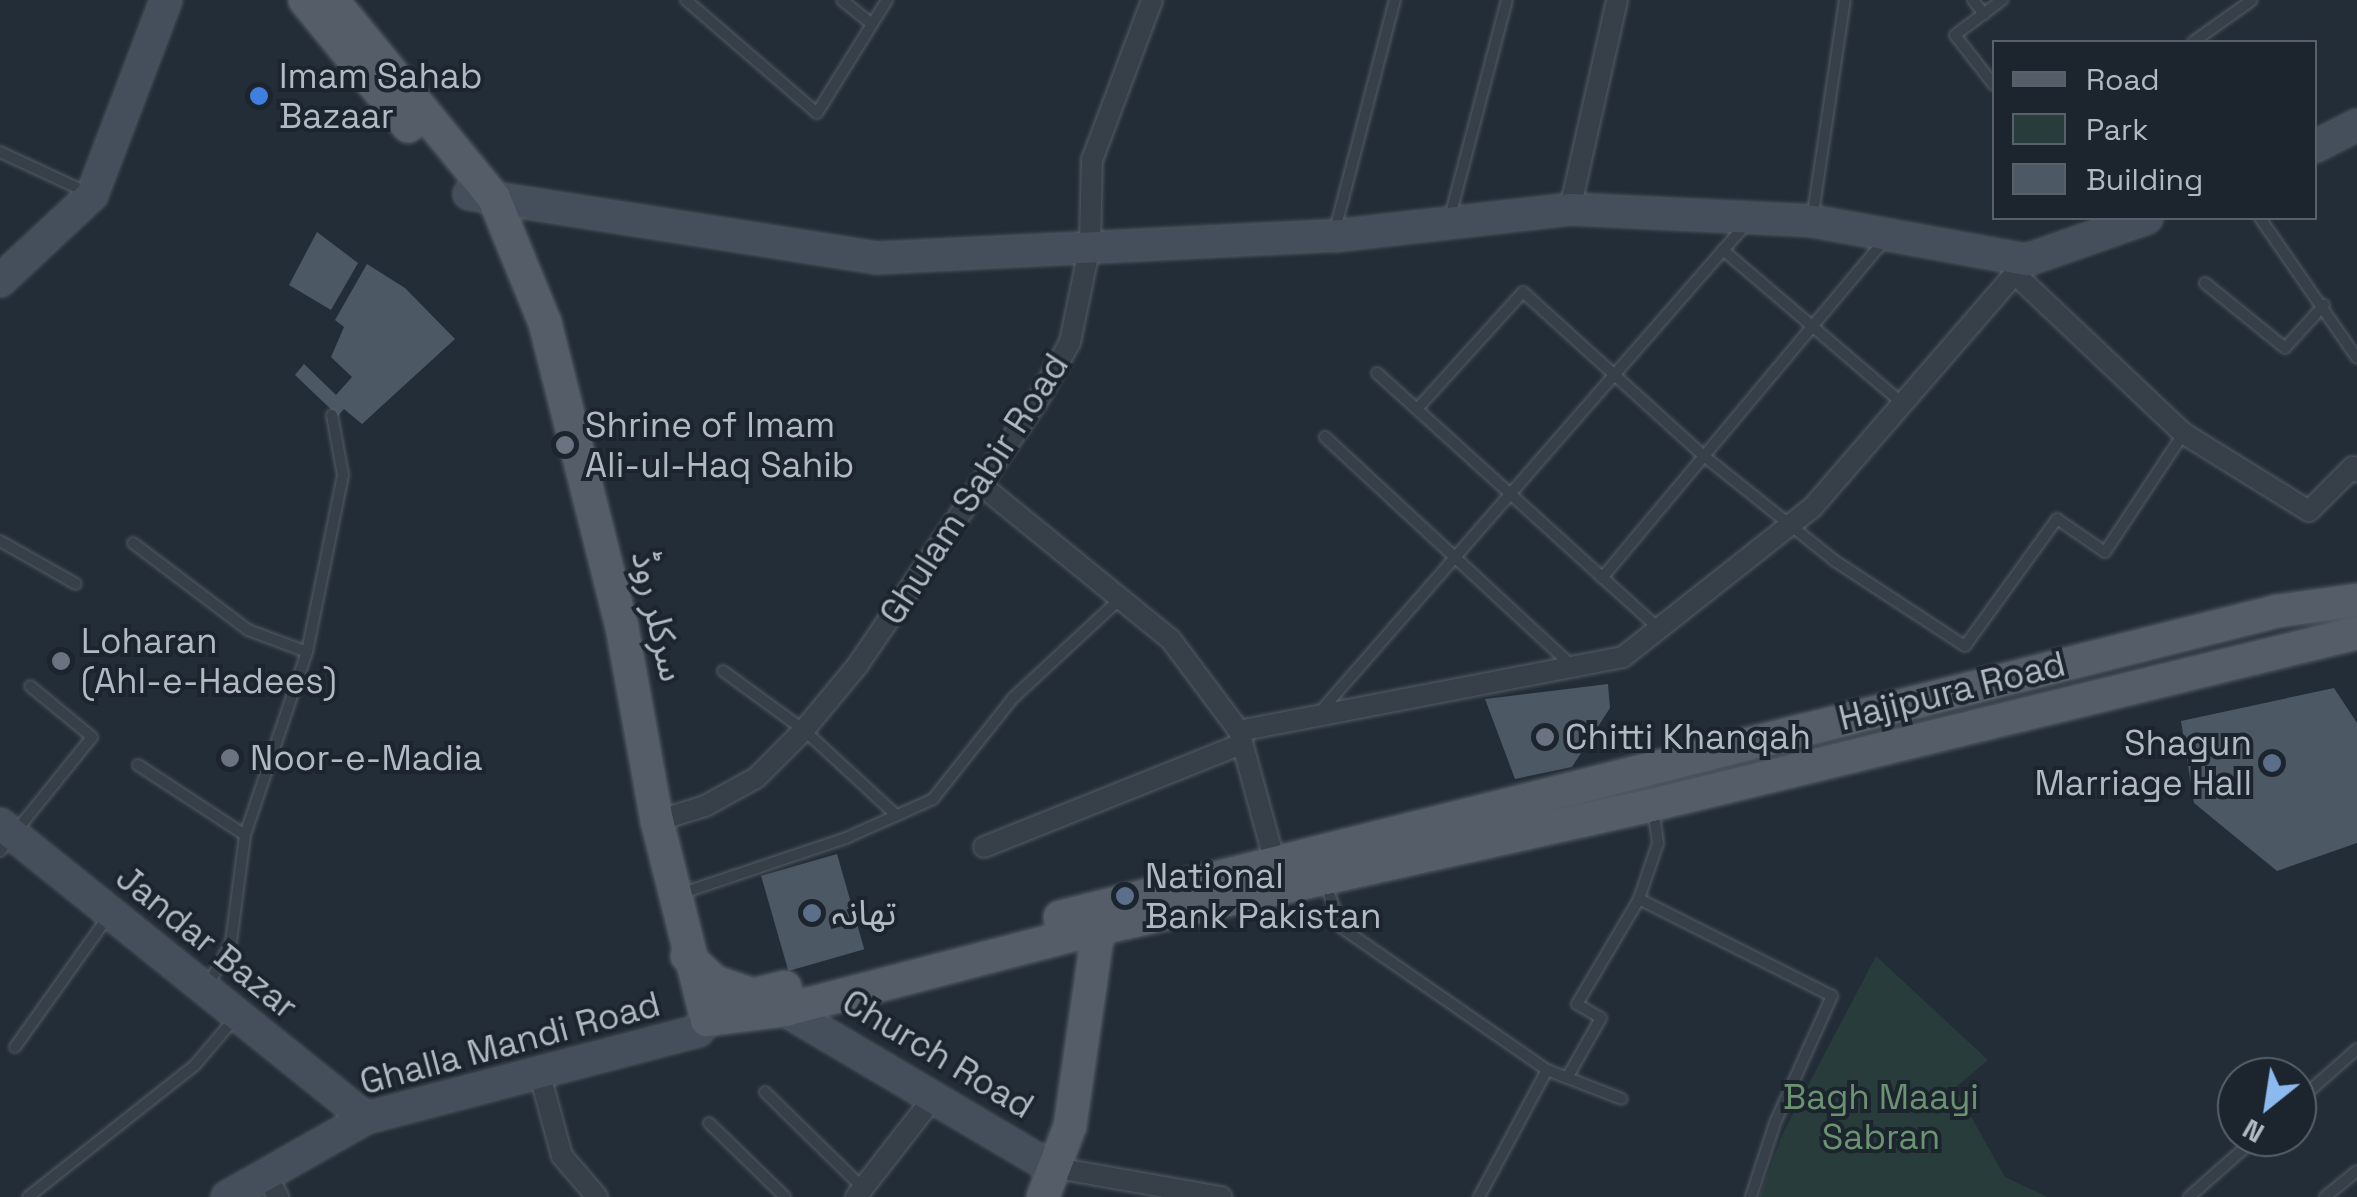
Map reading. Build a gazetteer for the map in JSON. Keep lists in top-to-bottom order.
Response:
{
  "streets": {
    "main road": ["سرکلر روڈ", "Hajipura Road", "Church Road"],
    "street": ["Ghulam Sabir Road", "Jandar Bazar", "Ghalla Mandi Road"]
  },
  "crossings": [
    ["Ghulam Sabir Road", "سرکلر روڈ"],
    ["سرکلر روڈ", "Ghalla Mandi Road"],
    ["Hajipura Road", "Church Road"],
    ["Jandar Bazar", "Ghalla Mandi Road"]
  ],
  "parks": ["Bagh Maayi Sabran"],
  "places": [
    "Imam Sahab Bazaar",
    "Shrine of Imam Ali-ul-Haq Sahib",
    "Loharan (Ahl-e-Hadees)",
    "Chitti Khanqah",
    "Noor-e-Madia",
    "Shagun Marriage Hall",
    "National Bank Pakistan",
    "تھانہ"
  ],
  "legend": ["Road", "Park", "Building"],
  "north": "bottom left"
}
